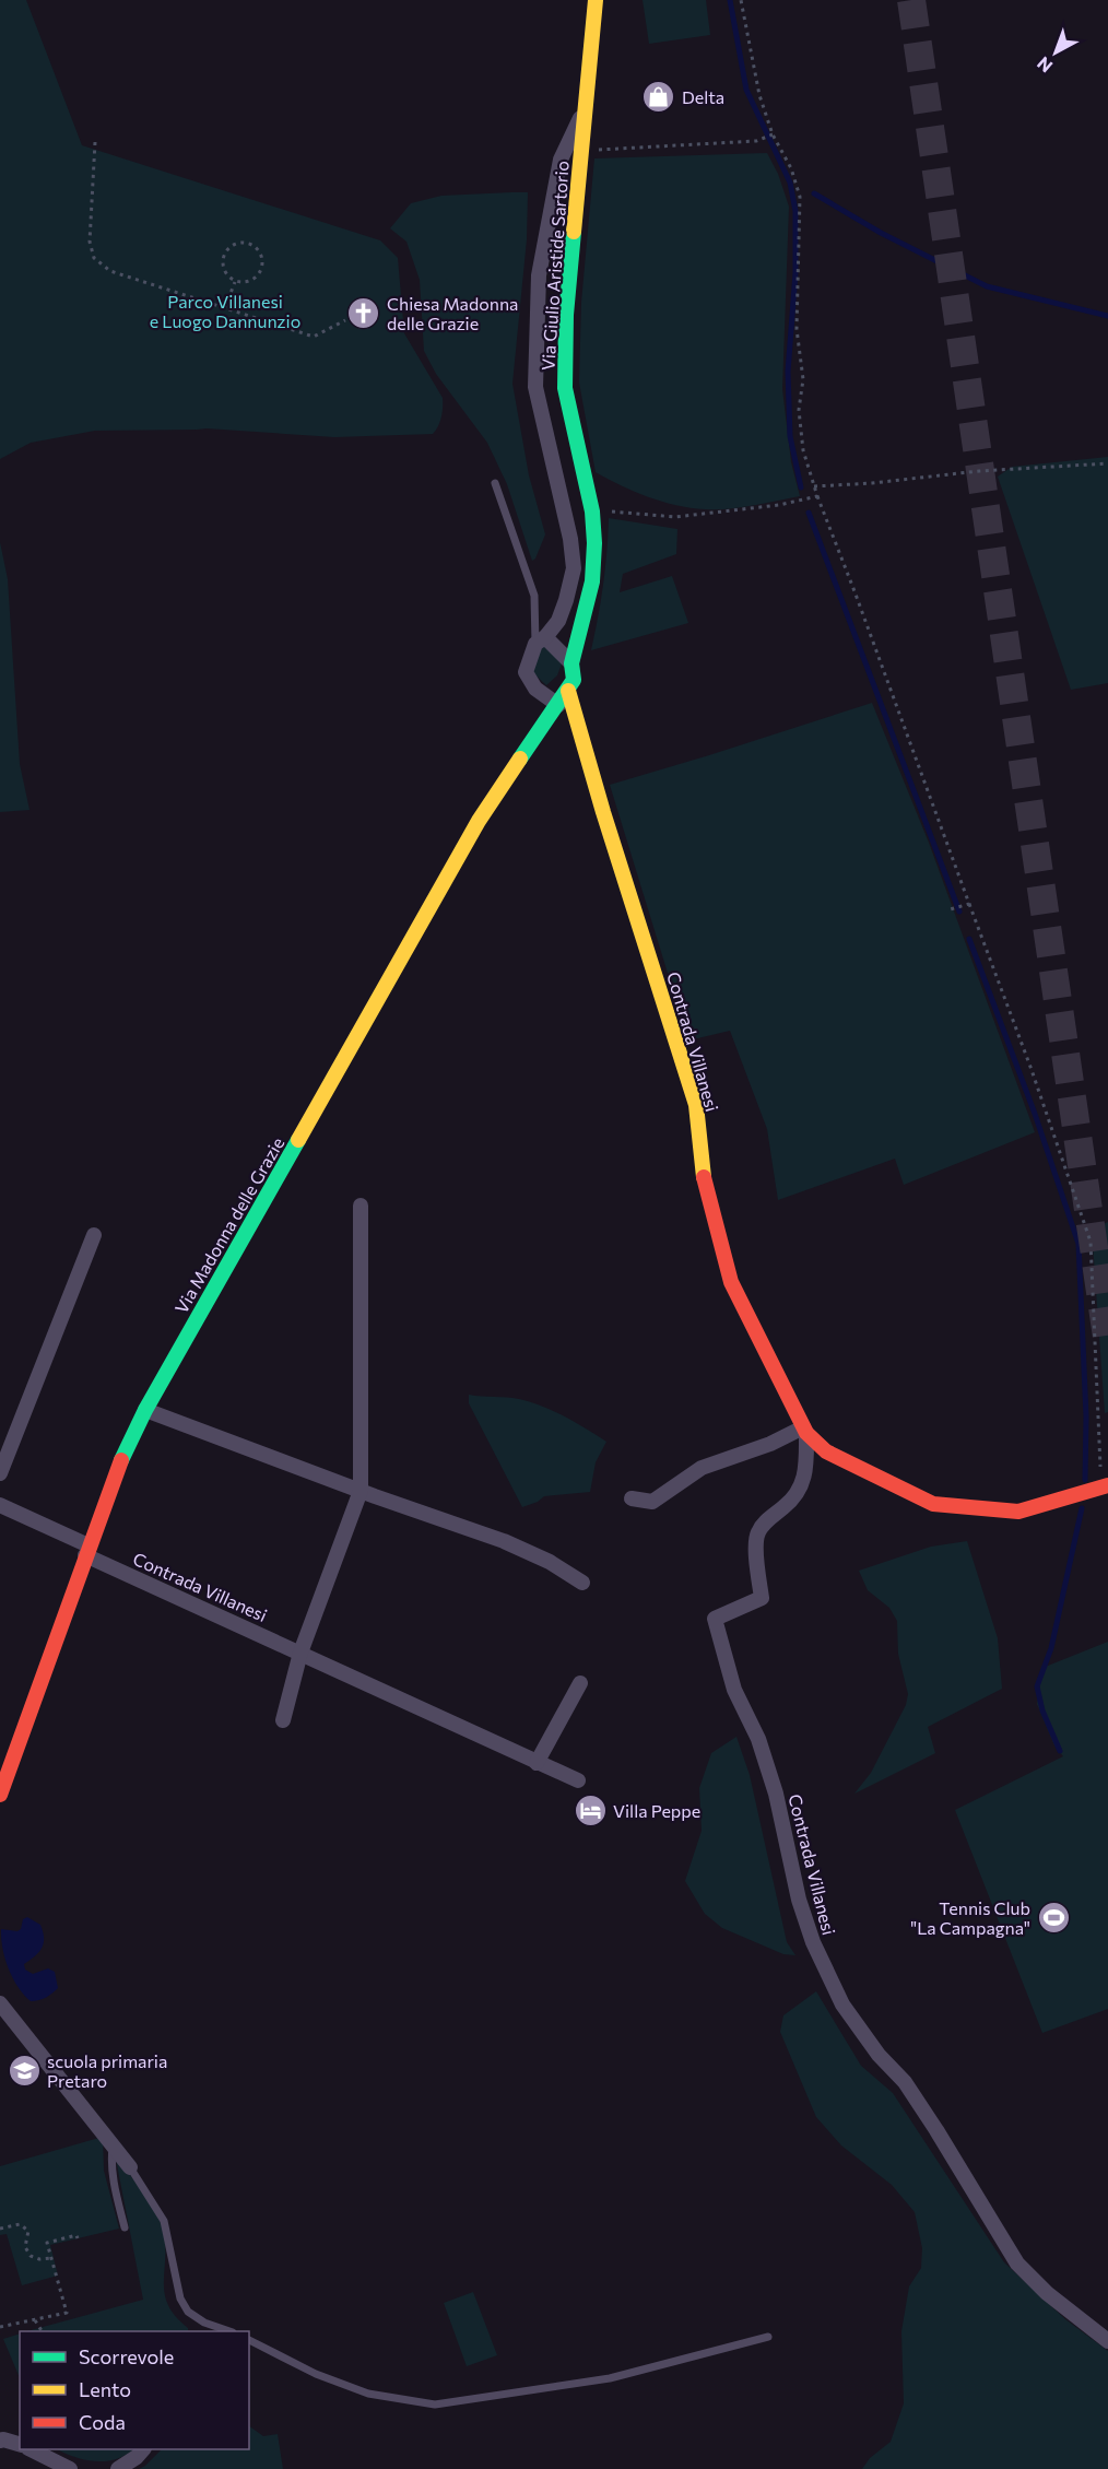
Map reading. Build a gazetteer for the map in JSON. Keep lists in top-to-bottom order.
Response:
{
  "streets": {
    "street": ["Via Giulio Aristide Sartorio", "Contrada Villanesi", "Via Madonna delle Grazie"]
  },
  "crossings": [
    ["Via Giulio Aristide Sartorio", "Contrada Villanesi"],
    ["Via Giulio Aristide Sartorio", "Via Madonna delle Grazie"],
    ["Contrada Villanesi", "Via Madonna delle Grazie"]
  ],
  "parks": ["Parco Villanesi e Luogo Dannunzio"],
  "places": {
    "shop": ["Delta"],
    "church": ["Chiesa Madonna delle Grazie"],
    "hotel": ["Villa Peppe"],
    "sports": ["Tennis Club \"La Campagna\""],
    "school or university": ["scuola primaria Pretaro"]
  },
  "legend": ["Scorrevole", "Lento", "Coda"],
  "north": "bottom left"
}
